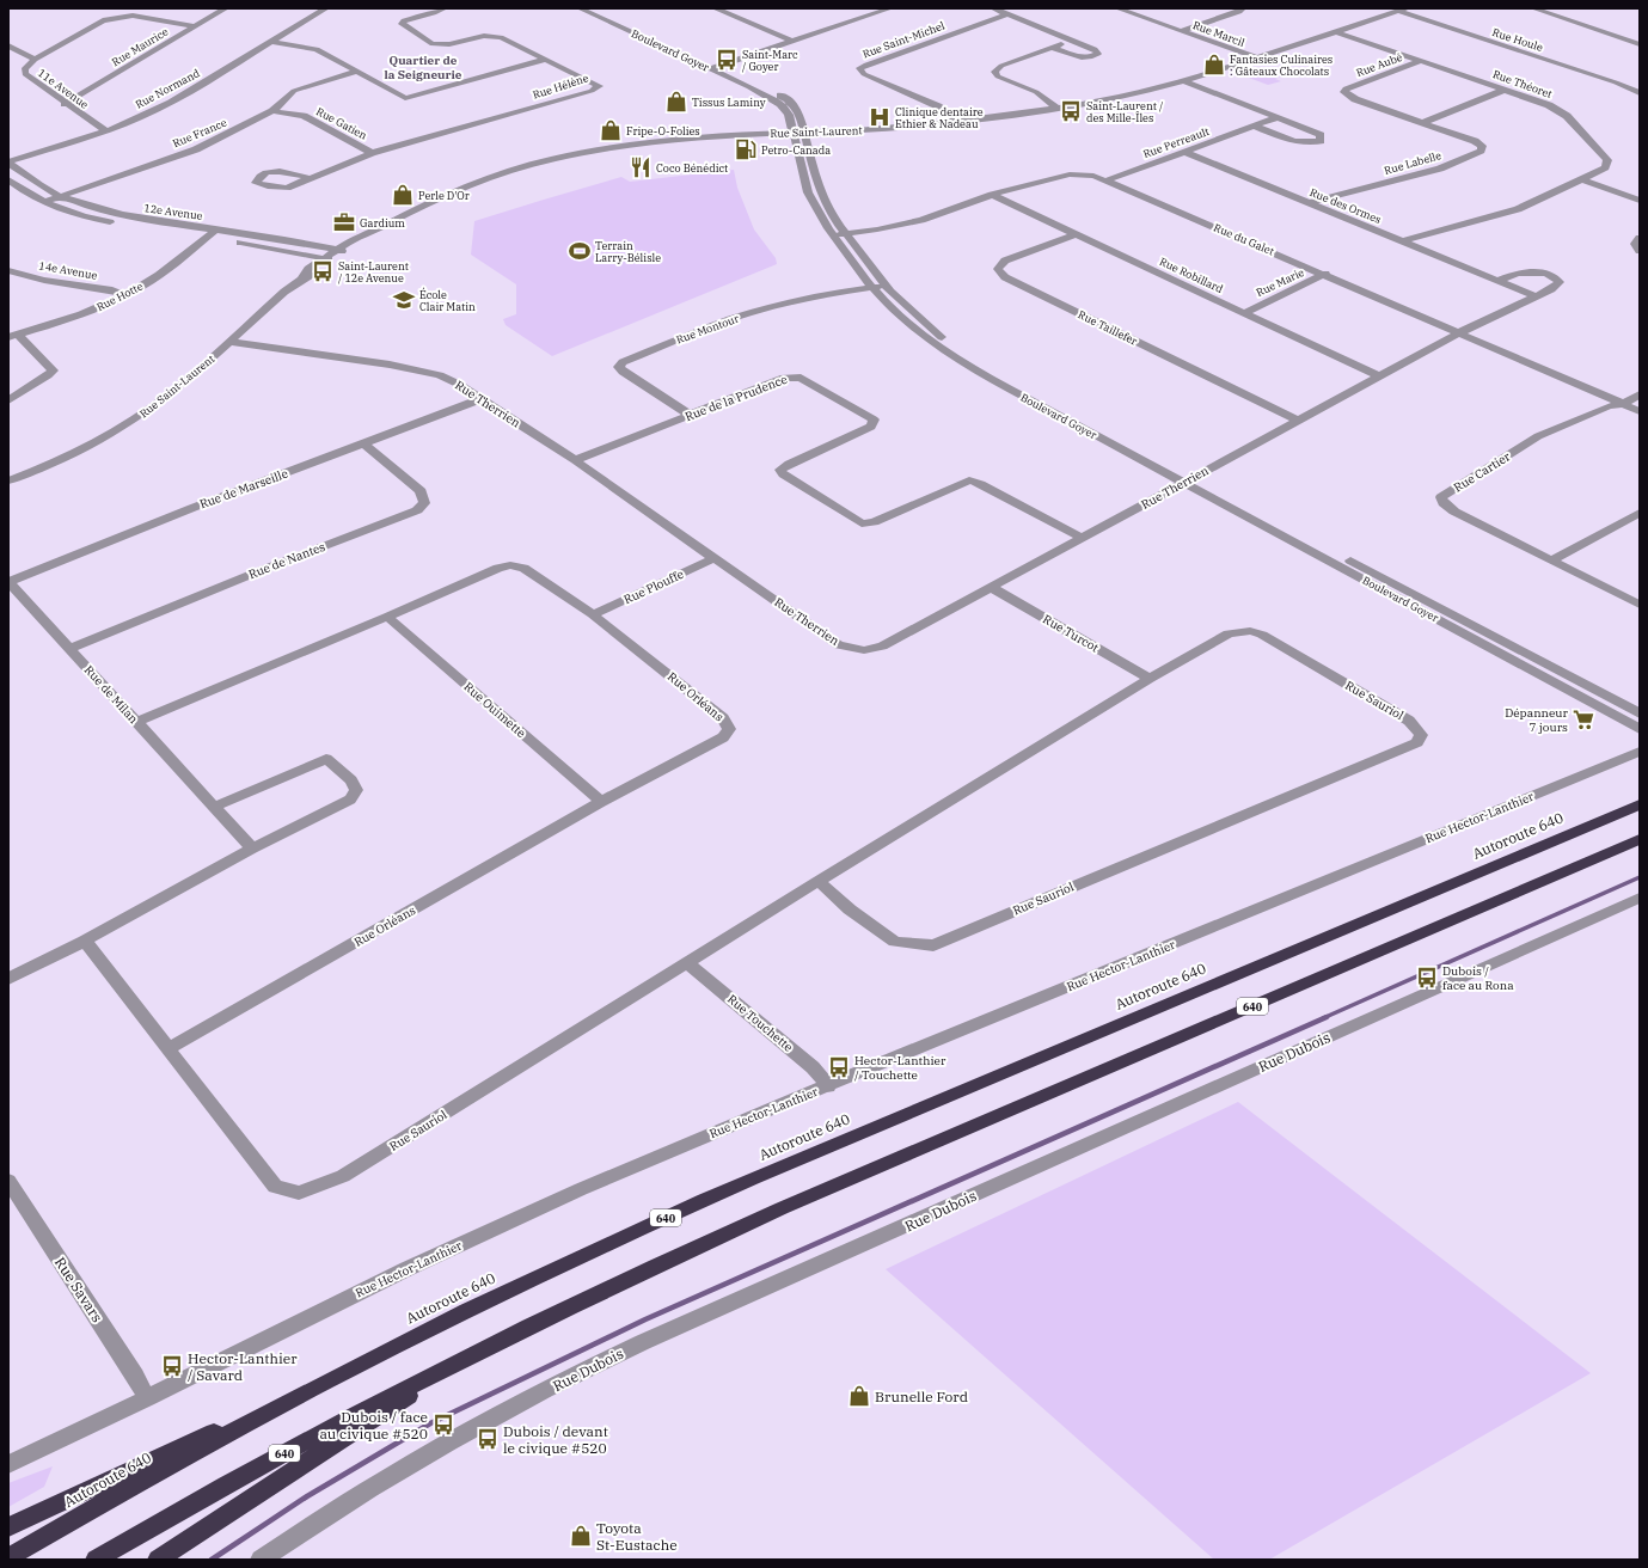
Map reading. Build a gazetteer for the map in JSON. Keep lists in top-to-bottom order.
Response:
{
  "streets": {
    "highway": ["Autoroute 640", "640"],
    "street": [
      "Rue Marcil",
      "Rue Saint-Michel",
      "Rue Houle",
      "Rue Maurice",
      "Boulevard Goyer",
      "Rue Aubé",
      "Rue Théoret",
      "Rue Hélène",
      "11e Avenue",
      "Rue Normand",
      "Rue Gatien",
      "Rue Saint-Laurent",
      "Rue France",
      "Rue Perreault",
      "Rue Labelle",
      "Rue des Ormes",
      "12e Avenue",
      "Rue du Galet",
      "14e Avenue",
      "Rue Robillard",
      "Rue Marie",
      "Rue Hotte",
      "Rue Taillefer",
      "Rue Montour",
      "Rue de la Prudence",
      "Rue Therrien",
      "Rue Cartier",
      "Rue de Marseille",
      "Rue de Nantes",
      "Rue Plouffe",
      "Rue Turcot",
      "Rue de Milan",
      "Rue Orléans",
      "Rue Sauriol",
      "Rue Ouimette",
      "Rue Hector-Lanthier",
      "Rue Touchette",
      "Rue Dubois",
      "Rue Savars"
    ]
  },
  "crossings": [
    ["Rue Marcil", "Rue Saint-Laurent"],
    ["Rue Saint-Michel", "Rue Saint-Laurent"],
    ["Rue Houle", "Rue Saint-Laurent"],
    ["Rue Maurice", "11e Avenue"],
    ["Boulevard Goyer", "Rue Saint-Laurent"],
    ["Boulevard Goyer", "Rue du Galet"],
    ["Boulevard Goyer", "Rue Montour"],
    ["Boulevard Goyer", "Rue Therrien"],
    ["Rue Aubé", "Rue Théoret"],
    ["Rue Aubé", "Rue Labelle"],
    ["Rue Théoret", "Rue Saint-Laurent"],
    ["Rue Théoret", "Rue des Ormes"],
    ["Rue Hélène", "Rue Gatien"],
    ["11e Avenue", "Rue Normand"],
    ["Rue Normand", "12e Avenue"],
    ["Rue Gatien", "Rue France"],
    ["Rue Saint-Laurent", "12e Avenue"],
    ["Rue Saint-Laurent", "Rue Therrien"],
    ["Rue France", "12e Avenue"],
    ["Rue Perreault", "Rue des Ormes"],
    ["Rue Perreault", "Rue du Galet"],
    ["Rue Labelle", "Rue des Ormes"],
    ["12e Avenue", "Rue Hotte"],
    ["Rue du Galet", "Rue Robillard"],
    ["Rue du Galet", "Rue Marie"],
    ["Rue du Galet", "Rue Therrien"],
    ["Rue du Galet", "Rue Cartier"],
    ["14e Avenue", "Rue Hotte"],
    ["Rue Robillard", "Rue Marie"],
    ["Rue Robillard", "Rue Taillefer"],
    ["Rue Robillard", "Rue Therrien"],
    ["Rue Taillefer", "Rue Therrien"],
    ["Rue Montour", "Rue de la Prudence"],
    ["Rue de la Prudence", "Rue Therrien"],
    ["Rue Therrien", "Rue de Marseille"],
    ["Rue Therrien", "Rue Plouffe"],
    ["Rue Therrien", "Rue Turcot"],
    ["Rue de Marseille", "Rue de Nantes"],
    ["Rue de Marseille", "Rue de Milan"],
    ["Rue de Nantes", "Rue de Milan"],
    ["Rue Plouffe", "Rue Orléans"],
    ["Rue Turcot", "Rue Sauriol"],
    ["Rue de Milan", "Rue Orléans"],
    ["Rue Orléans", "Rue Sauriol"],
    ["Rue Orléans", "Rue Ouimette"],
    ["Rue Sauriol", "Rue Touchette"],
    ["Rue Hector-Lanthier", "Rue Touchette"],
    ["Rue Hector-Lanthier", "Rue Savars"]
  ],
  "districts": ["Quartier de la Seigneurie"],
  "places": {
    "bus stop": [
      "Saint-Marc / Goyer",
      "Saint-Laurent / des Mille-Îles",
      "Saint-Laurent / 12e Avenue",
      "Dubois / face au Rona",
      "Hector-Lanthier / Touchette",
      "Hector-Lanthier / Savard",
      "Dubois / face au civique #520",
      "Dubois / devant le civique #520"
    ],
    "shop": [
      "Fantasies Culinaires : Gâteaux Chocolats",
      "Tissus Laminy",
      "Fripe-O-Folies",
      "Perle D'Or",
      "Brunelle Ford",
      "Toyota St-Eustache"
    ],
    "hospital": ["Clinique dentaire Ethier & Nadeau"],
    "fuel station": ["Petro-Canada"],
    "restaurant": ["Coco Bénédict"],
    "office": ["Gardium"],
    "sports": ["Terrain Larry-Bélisle"],
    "school or university": ["École Clair Matin"],
    "supermarket": ["Dépanneur 7 jours"]
  }
}
